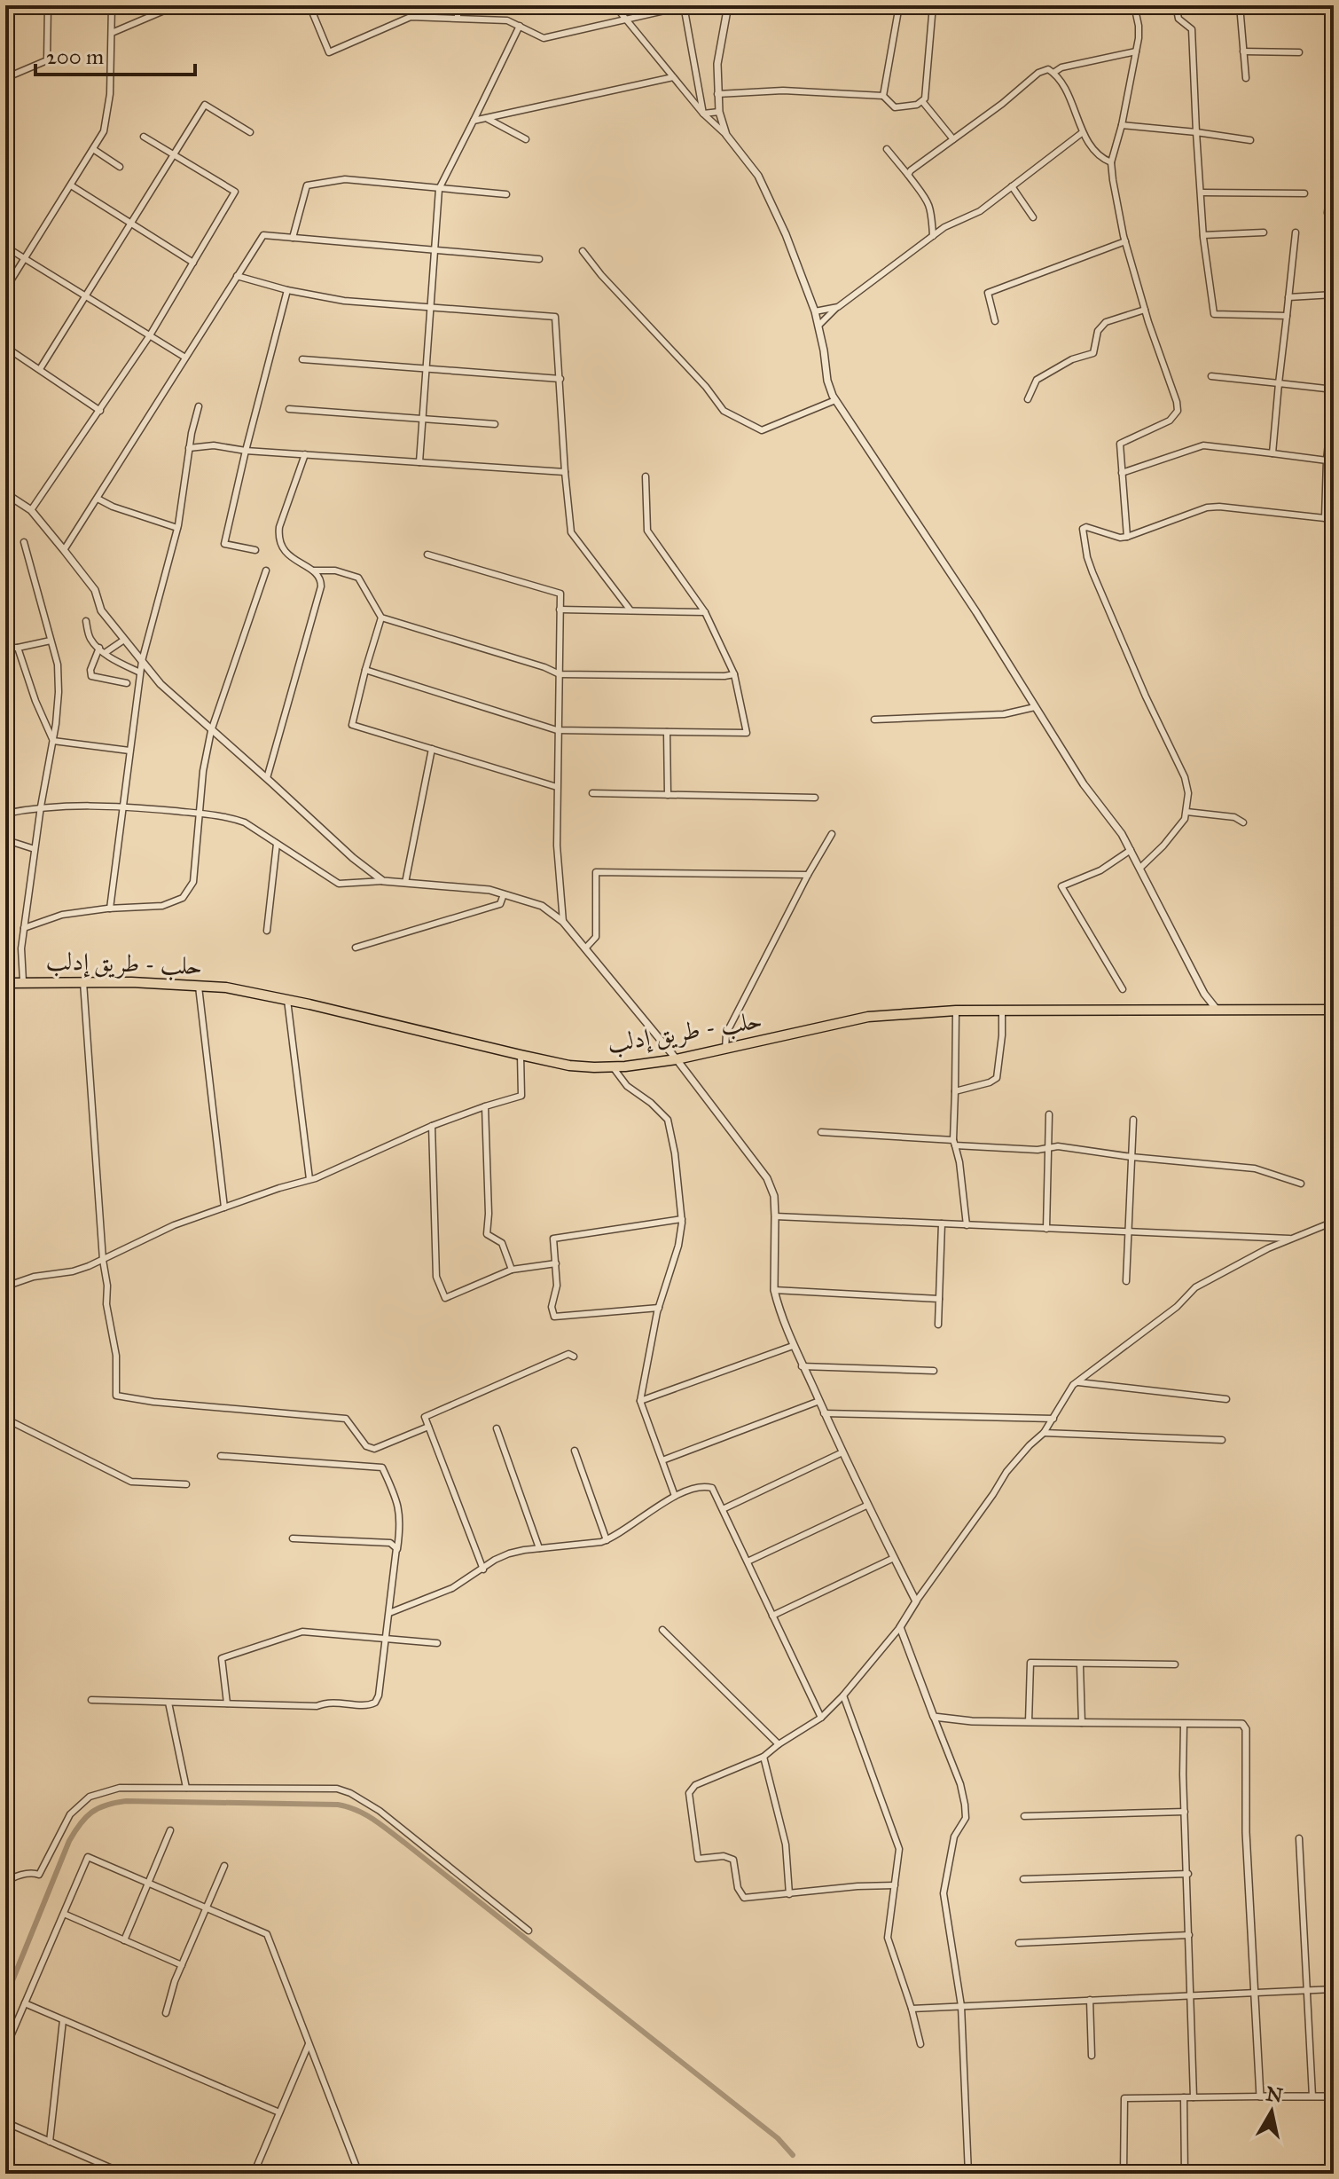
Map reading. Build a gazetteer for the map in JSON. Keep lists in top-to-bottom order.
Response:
{
  "streets": {
    "highway": ["حلب - طريق إدلب"]
  },
  "scale_bar": "200 m",
  "north": "top"
}
